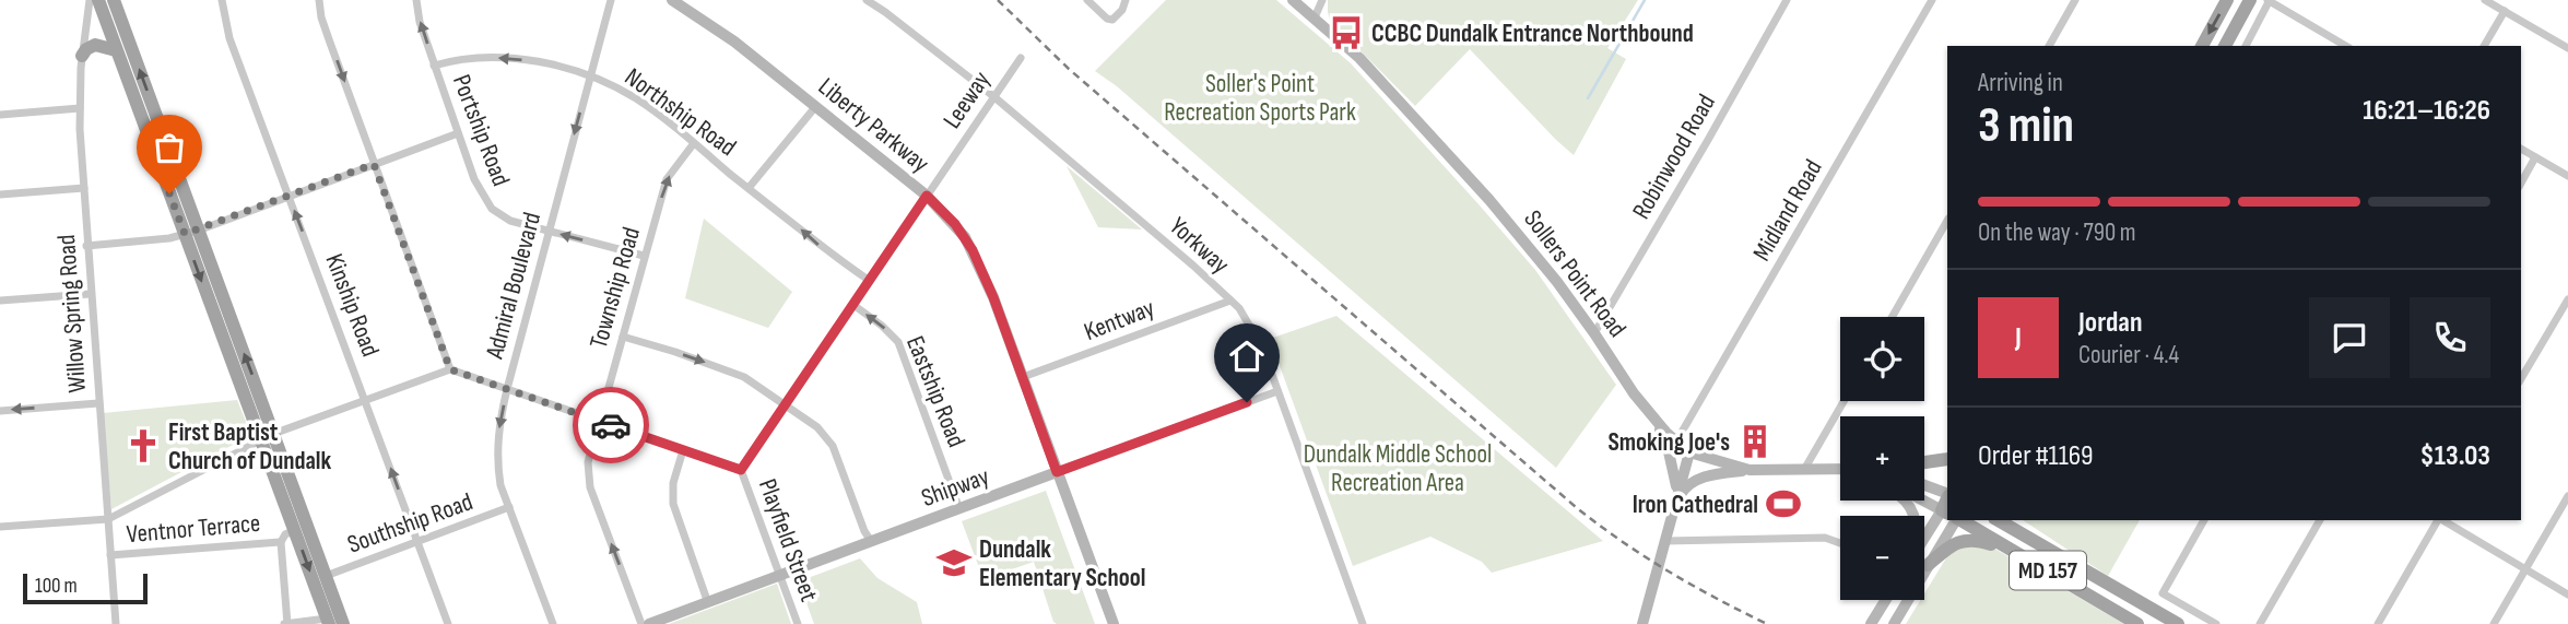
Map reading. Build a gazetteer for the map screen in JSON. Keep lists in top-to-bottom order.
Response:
{
  "streets": {
    "main road": ["MD 157"],
    "street": [
      "Leeway",
      "Northship Road",
      "Liberty Parkway",
      "Portship Road",
      "Robinwood Road",
      "Midland Road",
      "Yorkway",
      "Sollers Point Road",
      "Admiral Boulevard",
      "Township Road",
      "Kinship Road",
      "Willow Spring Road",
      "Kentway",
      "Eastship Road",
      "Shipway",
      "Southship Road",
      "Ventnor Terrace",
      "Playfield Street"
    ]
  },
  "crossings": [
    ["Leeway", "Northship Road"],
    ["Leeway", "Liberty Parkway"],
    ["Leeway", "Yorkway"],
    ["Leeway", "Eastship Road"],
    ["Leeway", "Playfield Street"],
    ["Northship Road", "Portship Road"],
    ["Northship Road", "Admiral Boulevard"],
    ["Northship Road", "Township Road"],
    ["Liberty Parkway", "Kentway"],
    ["Liberty Parkway", "Shipway"],
    ["Portship Road", "Admiral Boulevard"],
    ["Portship Road", "Township Road"],
    ["Robinwood Road", "Sollers Point Road"],
    ["Midland Road", "Sollers Point Road"],
    ["Yorkway", "Kentway"],
    ["Yorkway", "Shipway"],
    ["Admiral Boulevard", "Southship Road"],
    ["Kinship Road", "Southship Road"],
    ["Willow Spring Road", "Ventnor Terrace"],
    ["Eastship Road", "Shipway"],
    ["Shipway", "Playfield Street"]
  ],
  "one_way": [
    "Northship Road",
    "Portship Road",
    "Admiral Boulevard",
    "Township Road",
    "Kinship Road",
    "Eastship Road"
  ],
  "parks": ["Soller's Point Recreation Sports Park", "Dundalk Middle School Recreation Area"],
  "places": {
    "bus stop": ["CCBC Dundalk Entrance Northbound"],
    "building": ["Smoking Joe's"],
    "church": ["First Baptist Church of Dundalk"],
    "sports": ["Iron Cathedral"],
    "school or university": ["Dundalk Elementary School"]
  },
  "scale_bar": "100 m",
  "page": {
    "heading": ["3 min", "Arriving in", "16:21–16:26"],
    "panel": [
      "Jordan",
      "Courier · 4.4",
      "Order #1169",
      "$13.03"
    ],
    "bar": "On the way · 790 m",
    "round": "J",
    "map_buttons": ["+", "−"],
    "scale": "100 m"
  }
}
